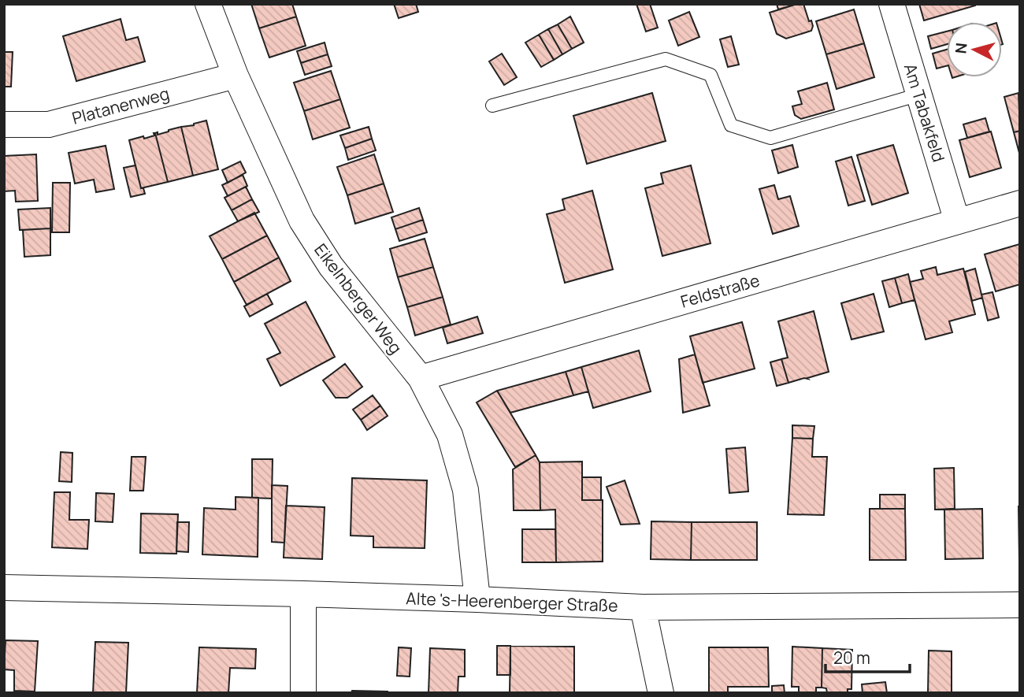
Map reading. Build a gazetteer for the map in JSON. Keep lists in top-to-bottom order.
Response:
{
  "streets": {
    "street": [
      "Platanenweg",
      "Am Tabakfeld",
      "Feldstraße",
      "Eikelnberger Weg",
      "Alte 's-Heerenberger Straße"
    ]
  },
  "crossings": [
    ["Platanenweg", "Eikelnberger Weg"],
    ["Am Tabakfeld", "Feldstraße"],
    ["Feldstraße", "Eikelnberger Weg"],
    ["Eikelnberger Weg", "Alte 's-Heerenberger Straße"]
  ],
  "scale_bar": "20 m",
  "north": "left"
}
